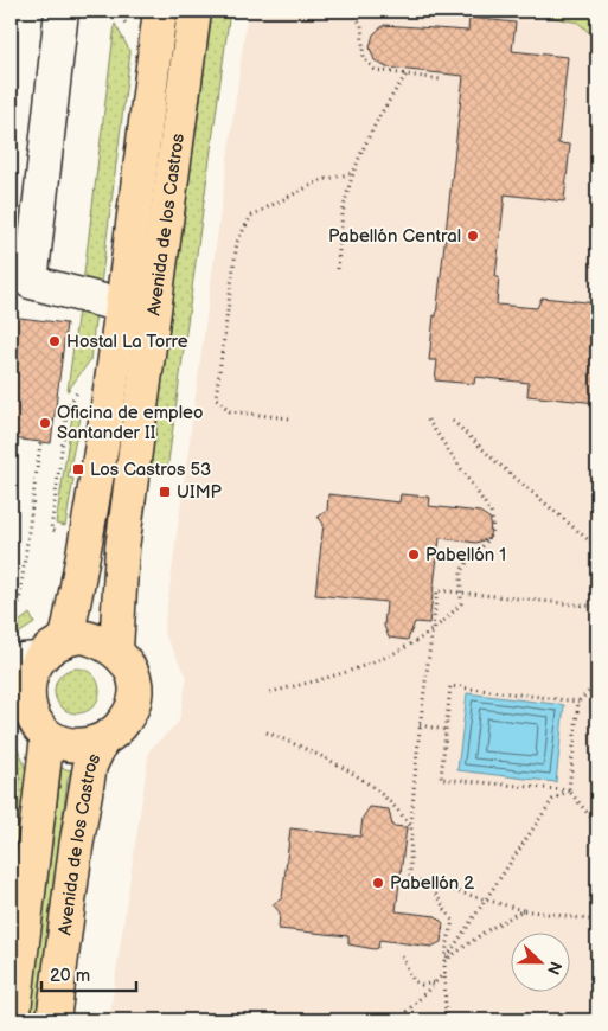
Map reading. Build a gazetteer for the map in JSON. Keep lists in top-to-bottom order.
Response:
{
  "streets": {
    "main road": ["Avenida de los Castros"]
  },
  "places": {
    "other": [
      "Pabellón Central",
      "Hostal La Torre",
      "Oficina de empleo Santander II",
      "Pabellón 1",
      "Pabellón 2"
    ],
    "transit": ["Los Castros 53", "UIMP"]
  },
  "scale_bar": "20 m",
  "north": "right"
}
